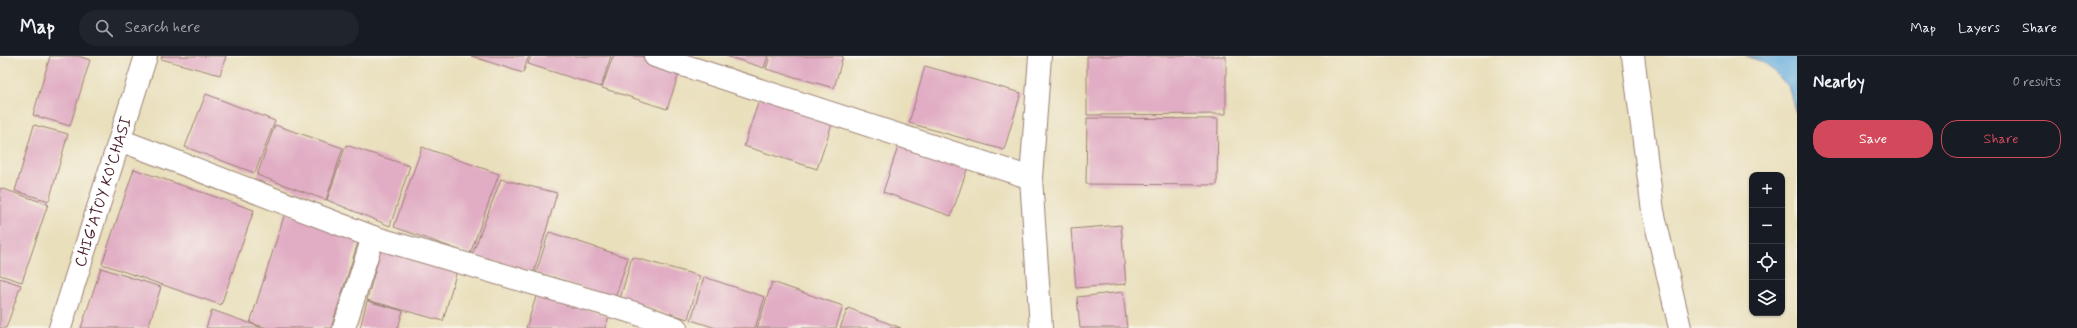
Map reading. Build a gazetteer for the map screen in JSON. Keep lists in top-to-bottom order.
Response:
{
  "streets": {
    "street": ["CHIG'ATOY KO'CHASI"]
  },
  "page": {
    "header": "Map",
    "search": "Search here",
    "nav": ["Map", "Layers", "Share"],
    "heading": ["Nearby", "0 results"],
    "buttons": ["Save", "Share"],
    "map_buttons": ["+", "−"]
  }
}
